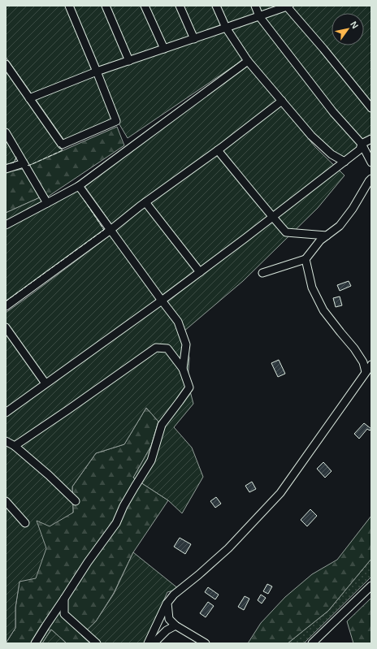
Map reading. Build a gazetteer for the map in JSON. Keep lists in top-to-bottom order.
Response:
{
  "north": "top right"
}
